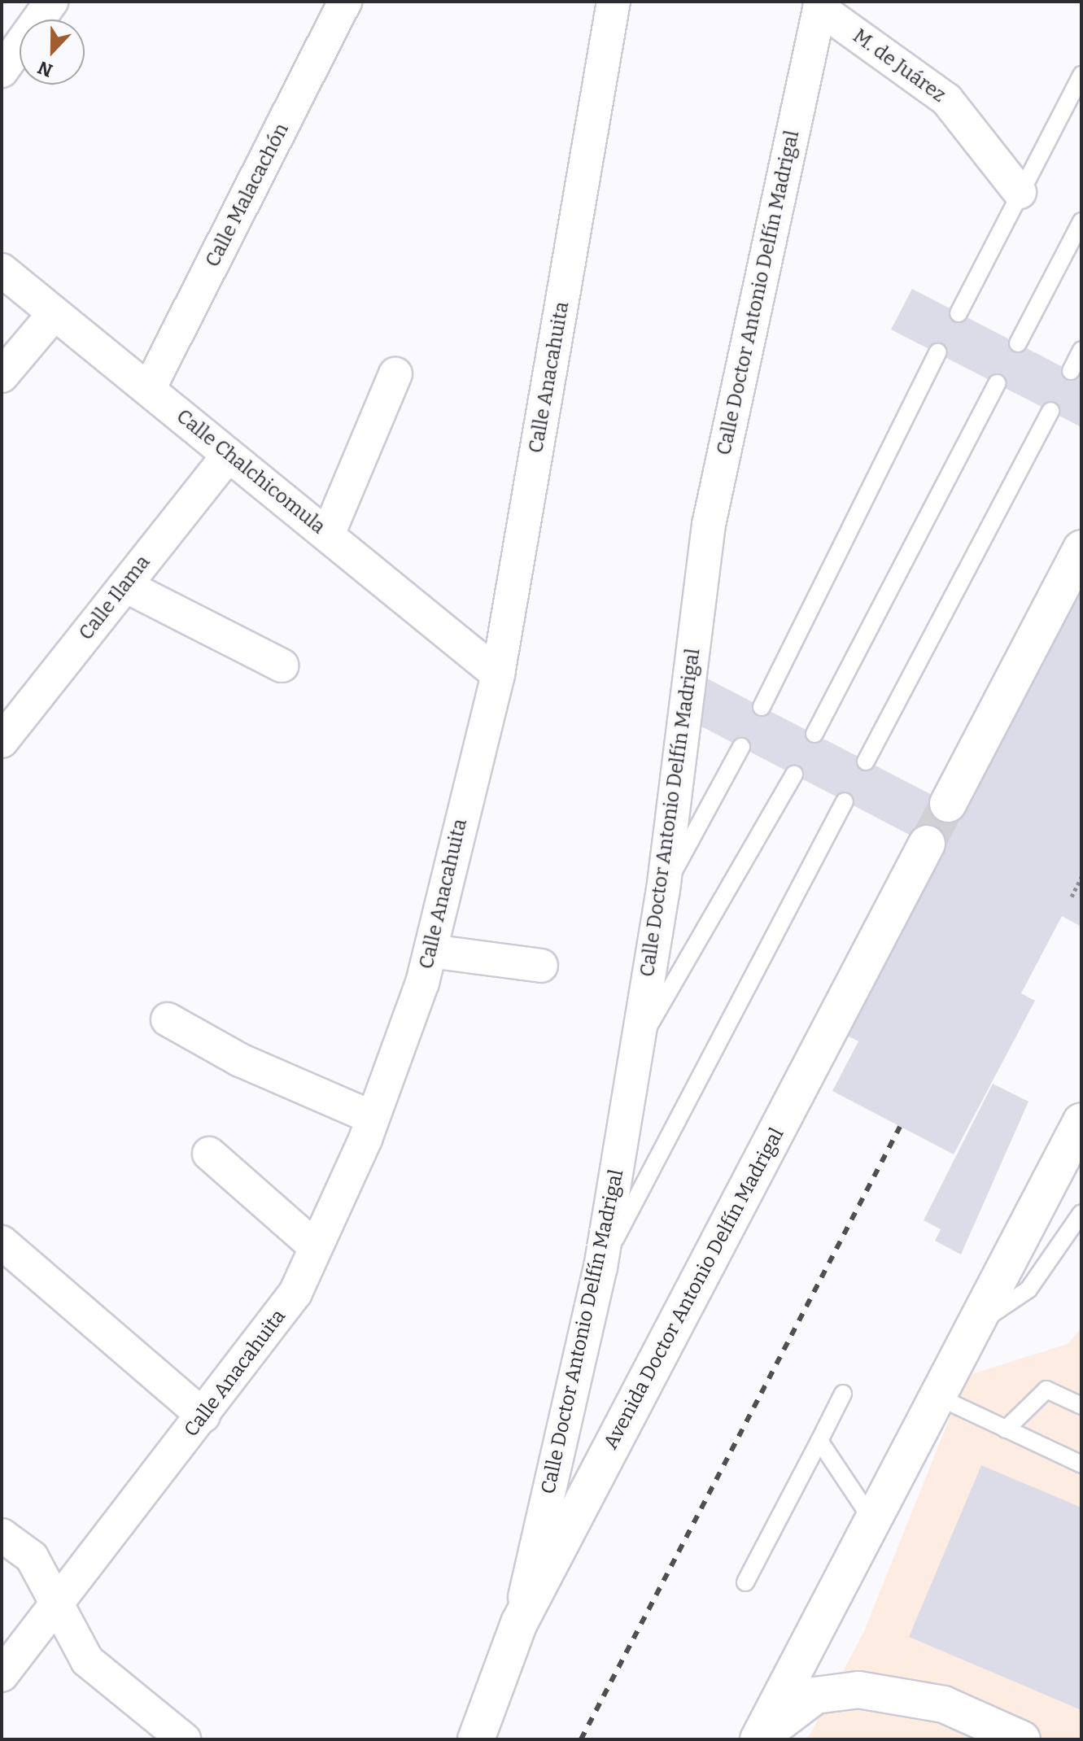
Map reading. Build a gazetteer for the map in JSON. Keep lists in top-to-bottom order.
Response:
{
  "streets": {
    "main road": ["Avenida Doctor Antonio Delfín Madrigal"],
    "street": [
      "M. de Juárez",
      "Calle Malacachón",
      "Calle Doctor Antonio Delfín Madrigal",
      "Calle Anacahuita",
      "Calle Chalchicomula",
      "Calle Ilama"
    ]
  },
  "crossings": [
    ["M. de Juárez", "Calle Doctor Antonio Delfín Madrigal"],
    ["Calle Malacachón", "Calle Chalchicomula"],
    ["Calle Doctor Antonio Delfín Madrigal", "Avenida Doctor Antonio Delfín Madrigal"],
    ["Calle Anacahuita", "Calle Chalchicomula"],
    ["Calle Chalchicomula", "Calle Ilama"]
  ],
  "north": "bottom"
}
